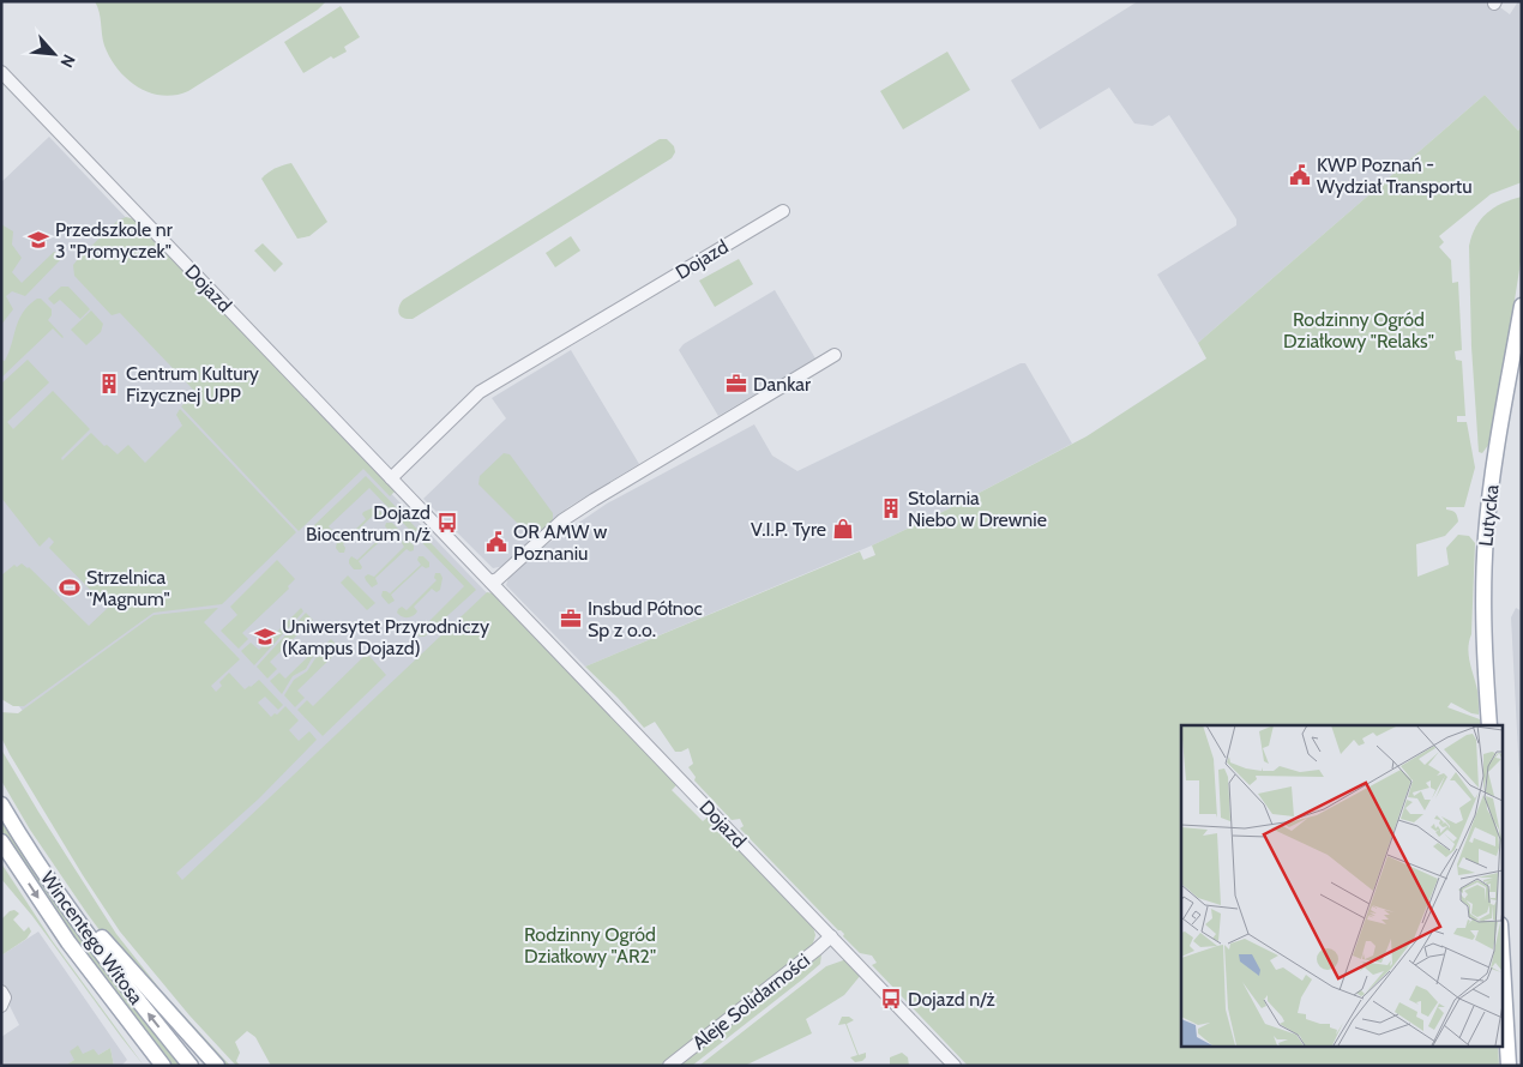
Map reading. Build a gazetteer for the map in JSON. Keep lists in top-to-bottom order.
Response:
{
  "streets": {
    "main road": ["Lutycka", "Wincentego Witosa"],
    "street": ["Dojazd", "Aleje Solidarności"]
  },
  "crossings": [
    ["Dojazd", "Aleje Solidarności"]
  ],
  "parks": ["Rodzinny Ogród Działkowy \"Relaks\"", "Rodzinny Ogród Działkowy \"AR2\""],
  "places": {
    "public building": ["KWP Poznań - Wydział Transportu", "OR AMW w Poznaniu"],
    "school or university": ["Przedszkole nr 3 \"Promyczek\"", "Uniwersytet Przyrodniczy (Kampus Dojazd)"],
    "building": ["Centrum Kultury Fizycznej UPP", "Stolarnia Niebo w Drewnie"],
    "office": ["Dankar", "Insbud Północ Sp z o.o."],
    "bus stop": ["Dojazd Biocentrum n/ż", "Dojazd n/ż"],
    "shop": ["V.I.P. Tyre"],
    "sports": ["Strzelnica \"Magnum\""]
  },
  "north": "bottom right"
}
